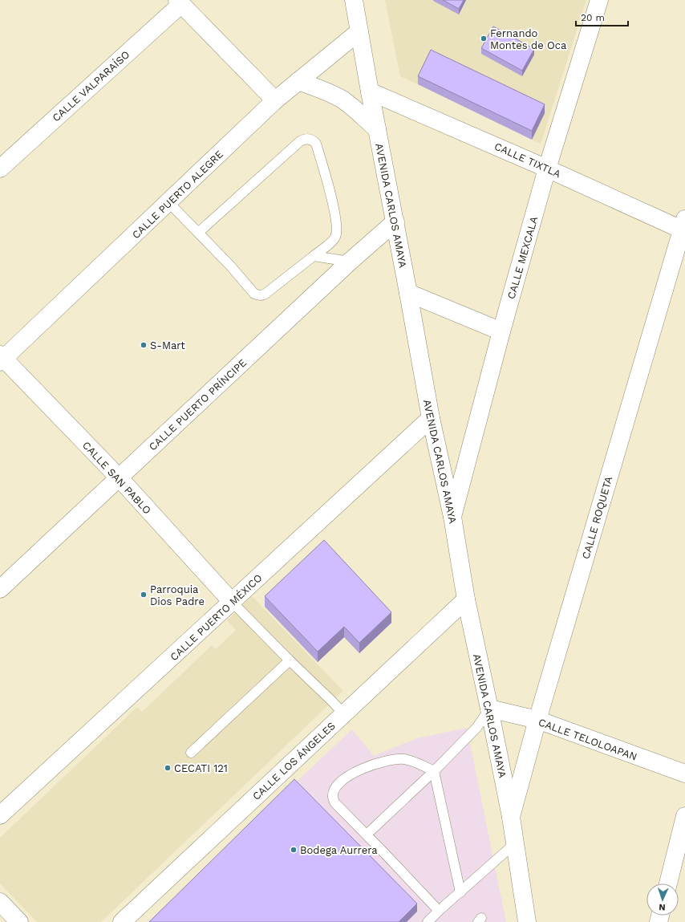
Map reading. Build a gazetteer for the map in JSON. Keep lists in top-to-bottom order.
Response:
{
  "streets": {
    "street": [
      "CALLE VALPARAÍSO",
      "CALLE TIXTLA",
      "CALLE PUERTO ALEGRE",
      "AVENIDA CARLOS AMAYA",
      "CALLE MEXCALA",
      "CALLE PUERTO PRÍNCIPE",
      "CALLE SAN PABLO",
      "CALLE ROQUETA",
      "CALLE PUERTO MÉXICO",
      "CALLE TELOLOAPAN",
      "CALLE LOS ÁNGELES"
    ]
  },
  "crossings": [
    ["CALLE TIXTLA", "AVENIDA CARLOS AMAYA"],
    ["CALLE TIXTLA", "CALLE MEXCALA"],
    ["CALLE TIXTLA", "CALLE ROQUETA"],
    ["CALLE PUERTO ALEGRE", "AVENIDA CARLOS AMAYA"],
    ["CALLE PUERTO ALEGRE", "CALLE SAN PABLO"],
    ["AVENIDA CARLOS AMAYA", "CALLE MEXCALA"],
    ["AVENIDA CARLOS AMAYA", "CALLE PUERTO PRÍNCIPE"],
    ["AVENIDA CARLOS AMAYA", "CALLE ROQUETA"],
    ["AVENIDA CARLOS AMAYA", "CALLE PUERTO MÉXICO"],
    ["AVENIDA CARLOS AMAYA", "CALLE TELOLOAPAN"],
    ["AVENIDA CARLOS AMAYA", "CALLE LOS ÁNGELES"],
    ["CALLE PUERTO PRÍNCIPE", "CALLE SAN PABLO"],
    ["CALLE SAN PABLO", "CALLE PUERTO MÉXICO"],
    ["CALLE ROQUETA", "CALLE TELOLOAPAN"]
  ],
  "places": [
    "Fernando Montes de Oca",
    "S-Mart",
    "Parroquia Dios Padre",
    "CECATI 121",
    "Bodega Aurrera"
  ],
  "scale_bar": "20 m",
  "north": "bottom"
}
